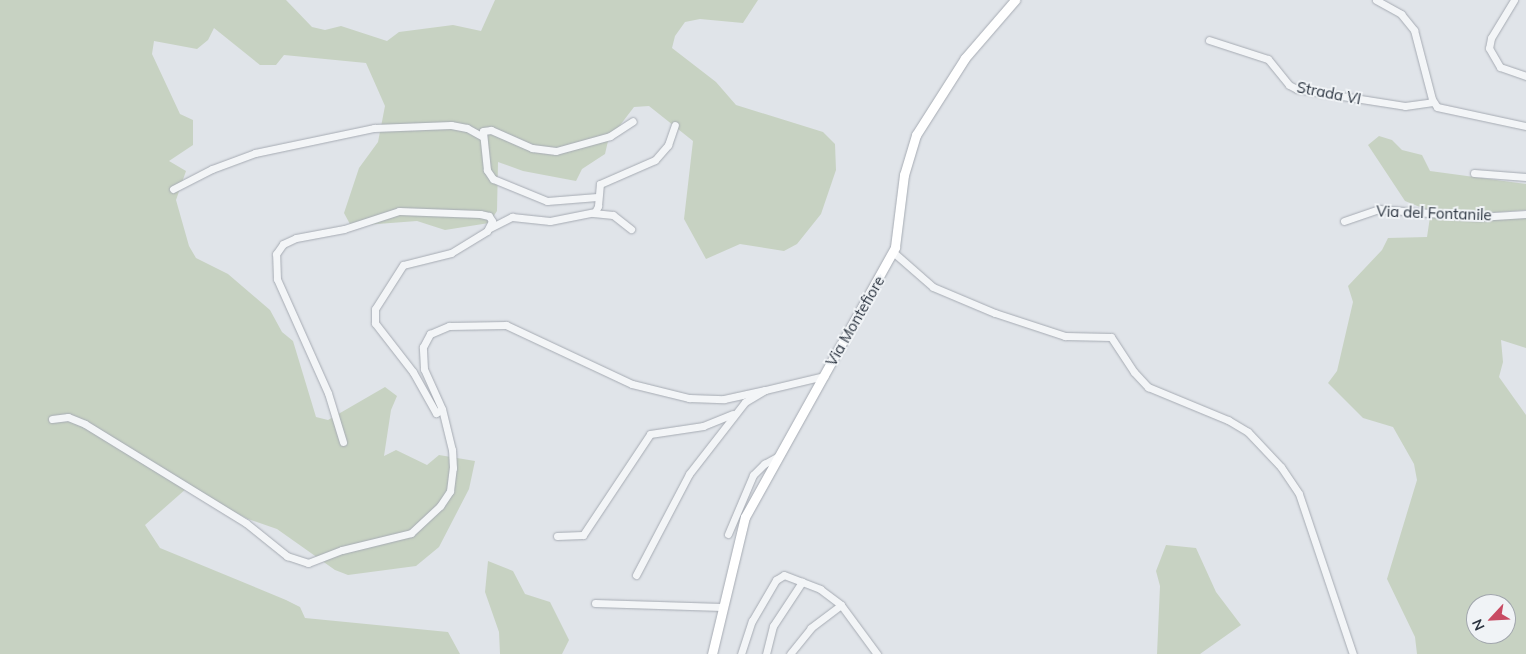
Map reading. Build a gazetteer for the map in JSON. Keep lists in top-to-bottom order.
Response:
{
  "streets": {
    "main road": ["Via Montefiore"],
    "street": ["Strada VI", "Via del Fontanile"]
  },
  "north": "bottom left"
}
